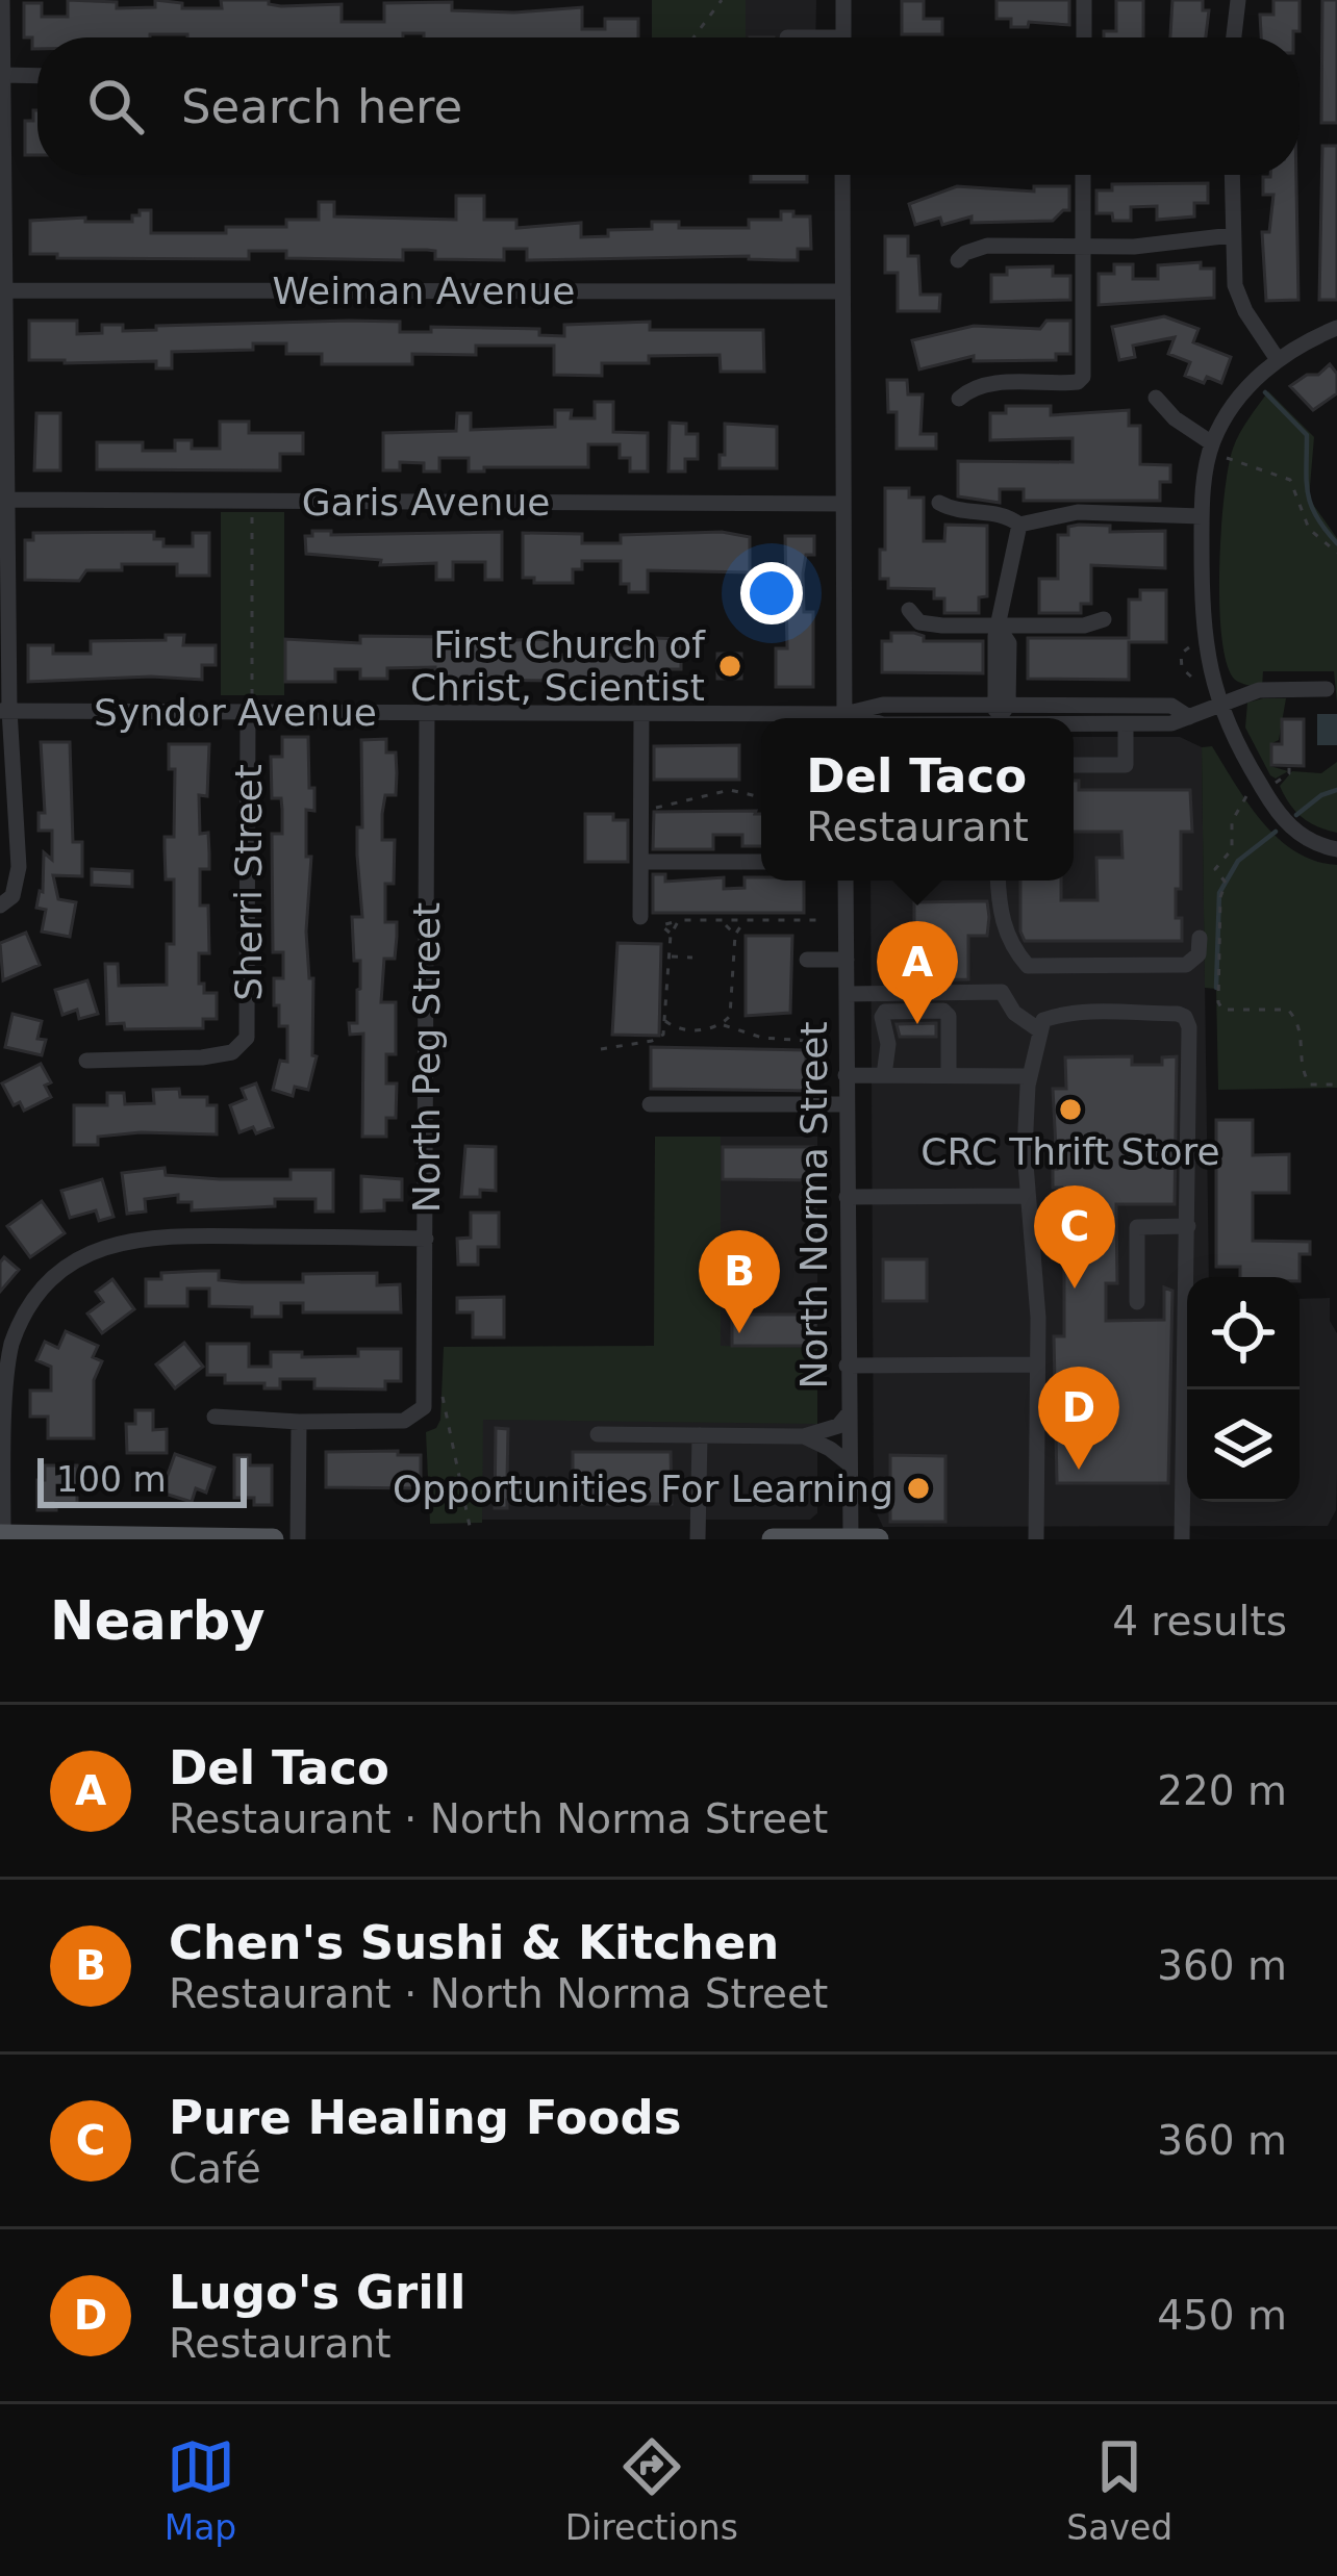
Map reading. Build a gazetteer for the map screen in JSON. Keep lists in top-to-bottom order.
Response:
{
  "streets": {
    "street": [
      "Weiman Avenue",
      "Garis Avenue",
      "Syndor Avenue",
      "Sherri Street",
      "North Peg Street",
      "North Norma Street"
    ]
  },
  "crossings": [
    ["Syndor Avenue", "Sherri Street"],
    ["Syndor Avenue", "North Peg Street"]
  ],
  "places": ["First Church of Christ, Scientist", "CRC Thrift Store", "Opportunities For Learning"],
  "scale_bar": "100 m",
  "page": {
    "search": "Search here",
    "popup": ["Del Taco", "Restaurant"],
    "pins": [
      "A",
      "C",
      "B",
      "D"
    ],
    "scale": "100 m",
    "heading": ["Nearby", "4 results"],
    "list": [
      {
        "mark": "A",
        "name": "Del Taco",
        "note": "Restaurant · North Norma Street",
        "value": "220 m"
      },
      {
        "mark": "B",
        "name": "Chen's Sushi & Kitchen",
        "note": "Restaurant · North Norma Street",
        "value": "360 m"
      },
      {
        "mark": "C",
        "name": "Pure Healing Foods",
        "note": "Café",
        "value": "360 m"
      },
      {
        "mark": "D",
        "name": "Lugo's Grill",
        "note": "Restaurant",
        "value": "450 m"
      }
    ],
    "nav": ["Map", "Directions", "Saved"]
  }
}
